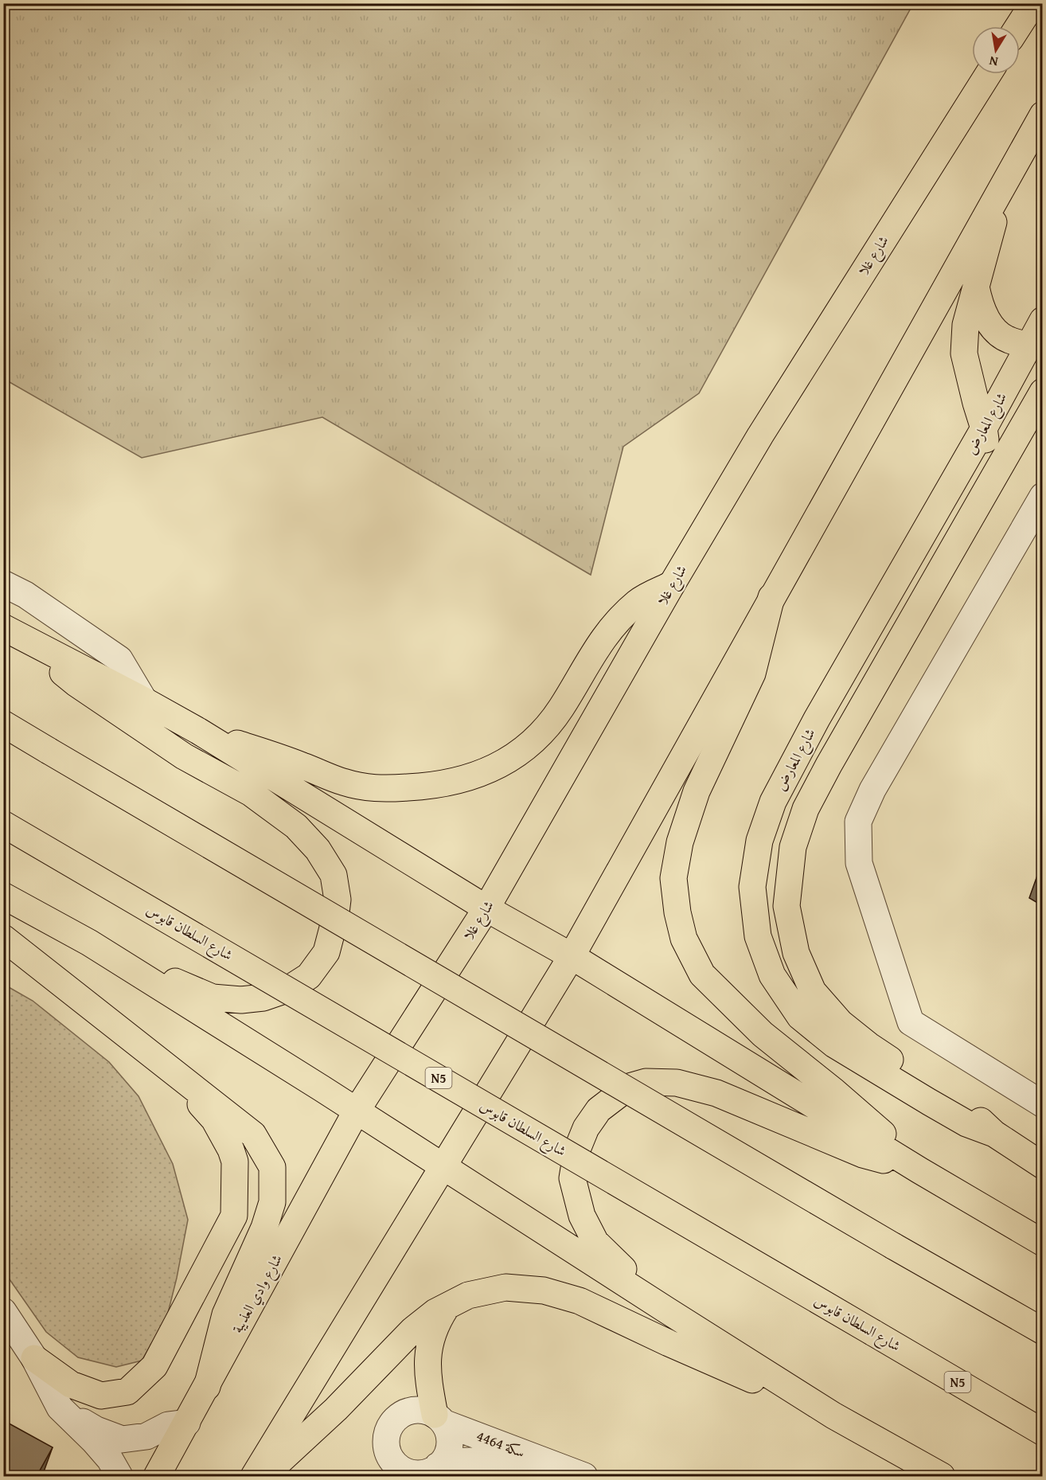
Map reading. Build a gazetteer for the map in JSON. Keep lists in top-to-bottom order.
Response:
{
  "streets": {
    "main road": [
      "شارع غلا",
      "شارع المعارض",
      "شارع السلطان قابوس",
      "N5",
      "شارع وادي العذيبة"
    ],
    "street": ["سكة 4464"]
  },
  "crossings": [
    ["شارع غلا", "شارع وادي العذيبة"]
  ],
  "north": "bottom"
}
